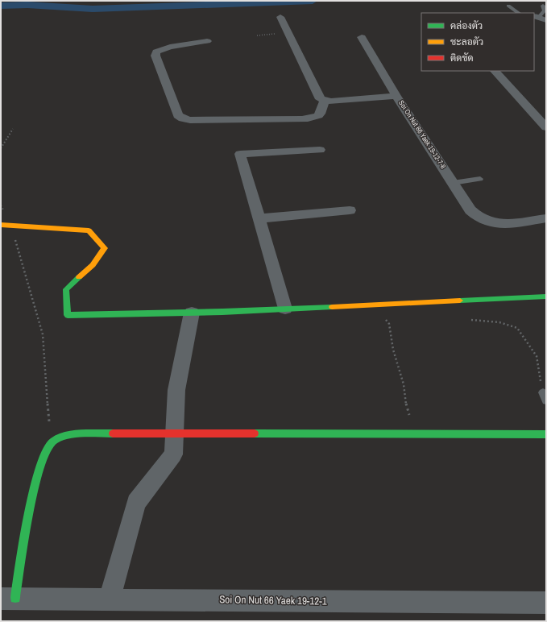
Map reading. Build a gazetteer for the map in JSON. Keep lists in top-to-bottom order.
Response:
{
  "streets": {
    "street": ["Soi On Nut 66 Yaek 19-12-7-8", "Soi On Nut 66 Yaek 19-12-1"]
  },
  "legend": ["คล่องตัว", "ชะลอตัว", "ติดขัด"]
}
